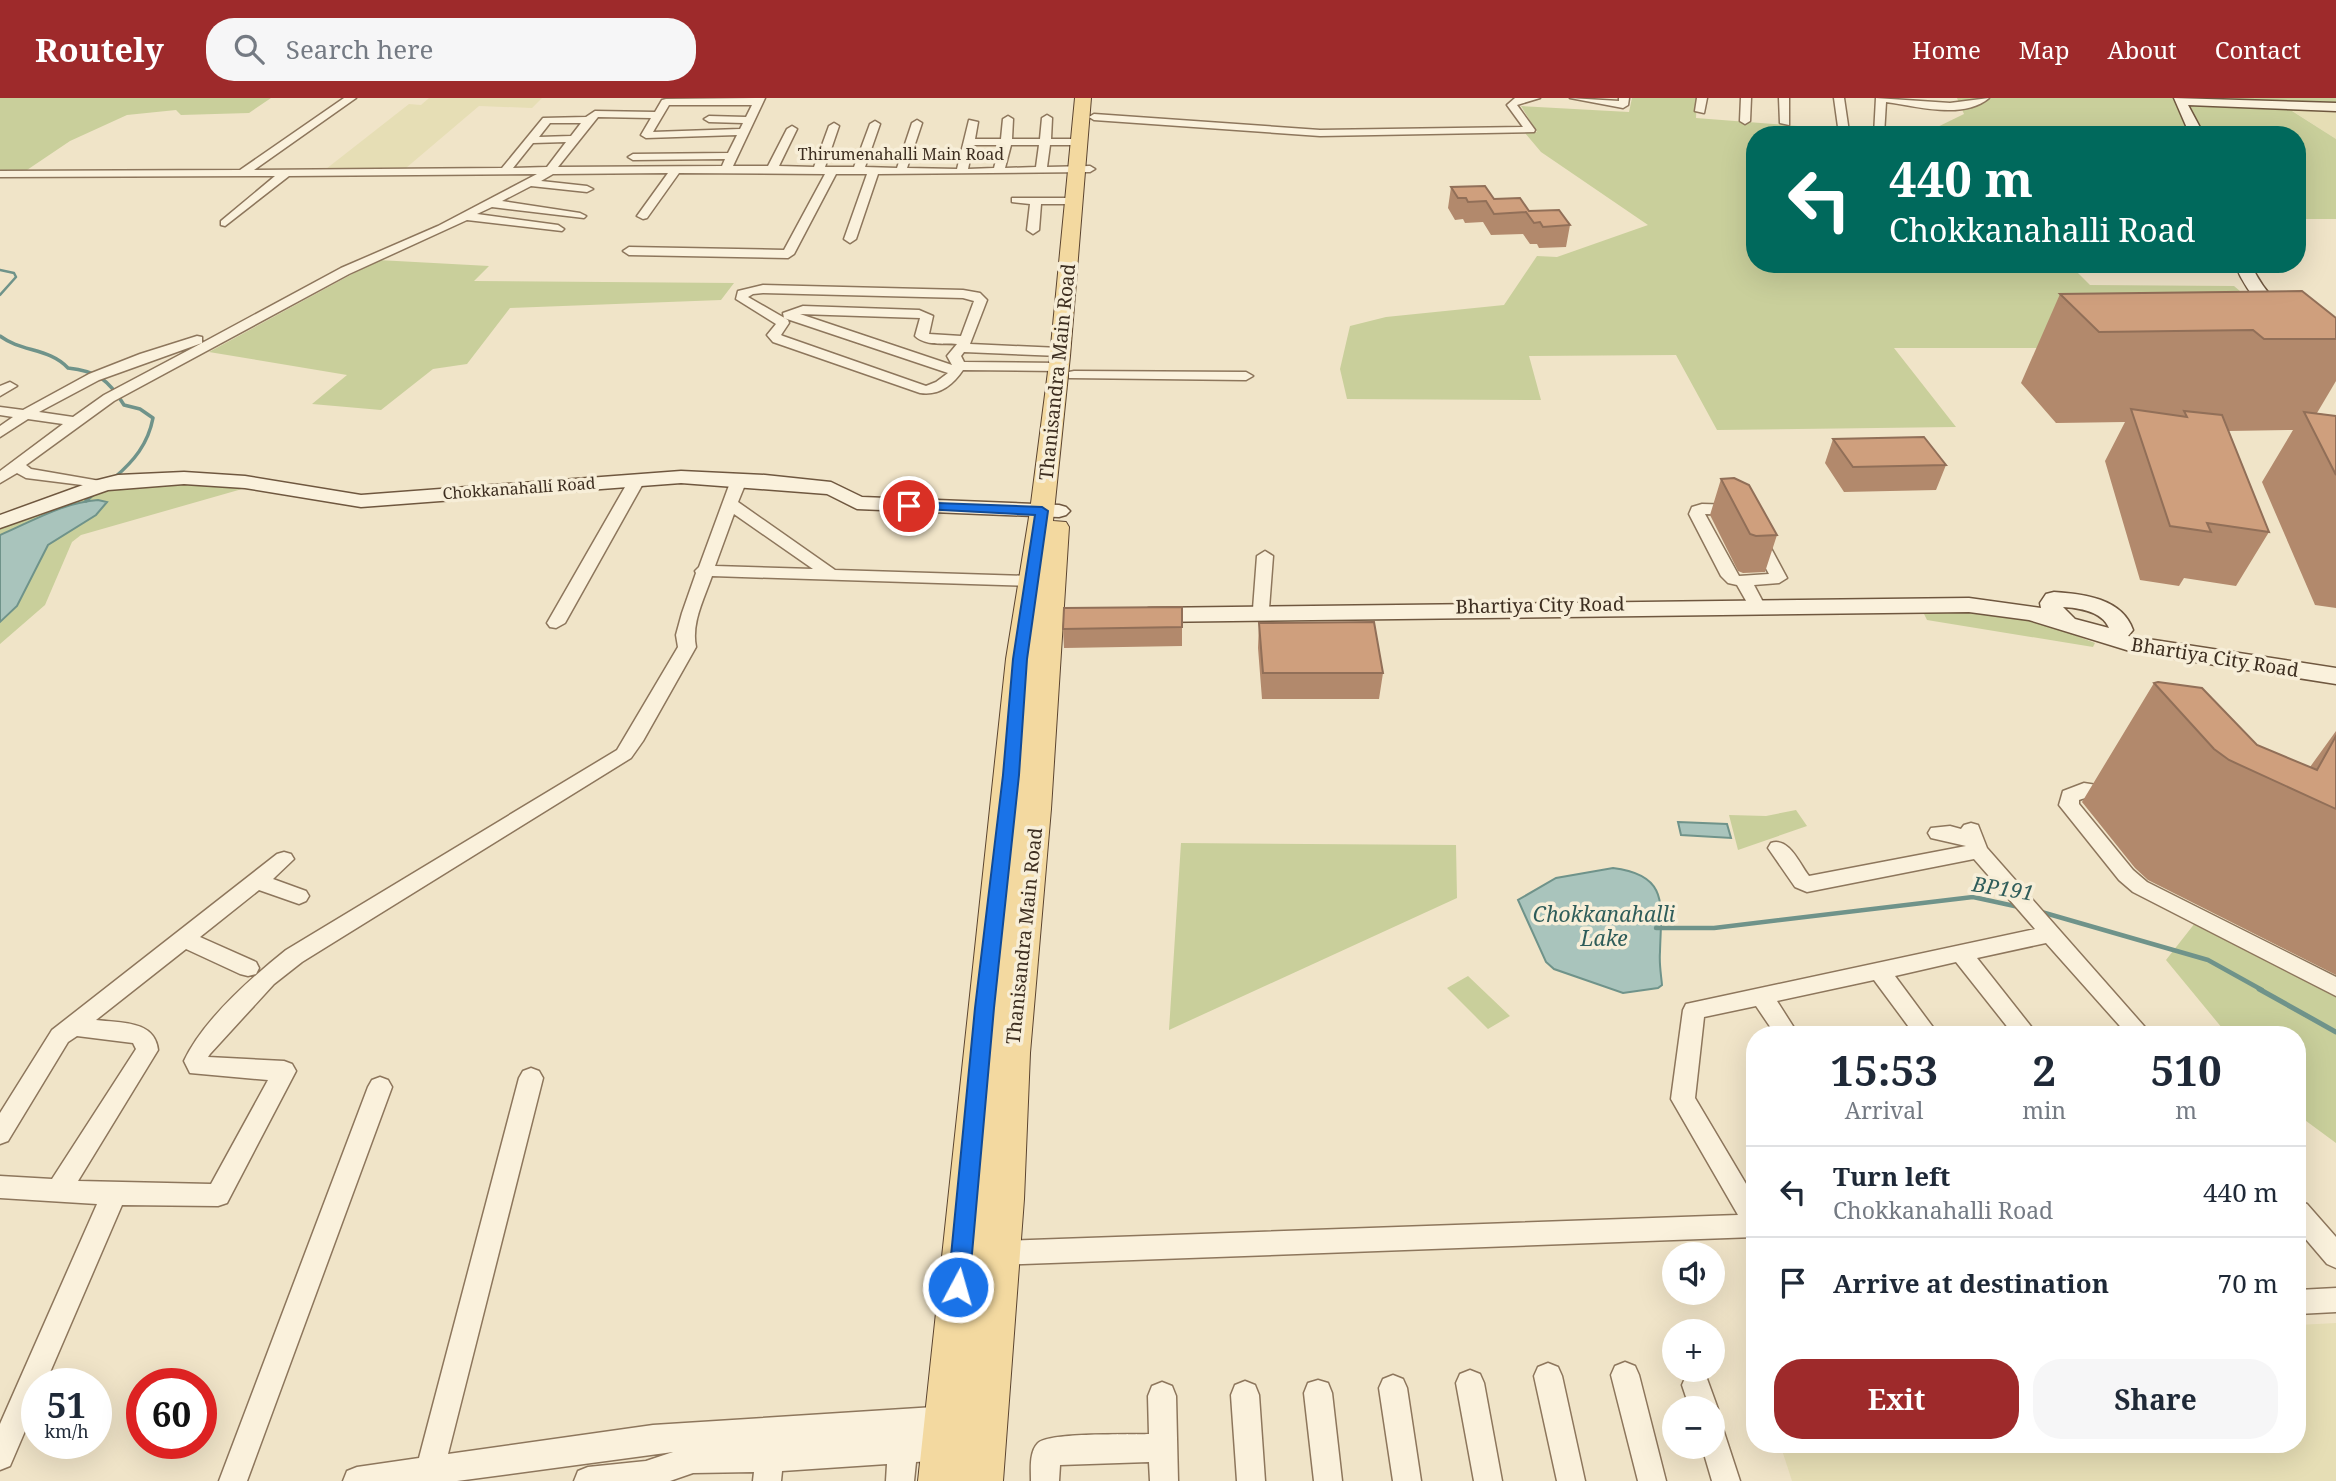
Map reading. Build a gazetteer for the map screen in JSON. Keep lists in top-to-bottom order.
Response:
{
  "streets": {
    "main road": ["Thanisandra Main Road"],
    "street": ["Thirumenahalli Main Road", "Chokkanahalli Road", "Bhartiya City Road"]
  },
  "crossings": [
    ["Thirumenahalli Main Road", "Thanisandra Main Road"],
    ["Thanisandra Main Road", "Chokkanahalli Road"]
  ],
  "water": ["BP191", "Chokkanahalli Lake"],
  "page": {
    "header": "Routely",
    "search": "Search here",
    "nav": [
      "Home",
      "Map",
      "About",
      "Contact"
    ],
    "turn": ["440 m", "Chokkanahalli Road"],
    "eta": [
      "15:53",
      "Arrival",
      "2",
      "min",
      "510",
      "m"
    ],
    "list": [
      {
        "name": "Turn left",
        "note": "Chokkanahalli Road",
        "value": "440 m"
      },
      {
        "name": "Arrive at destination",
        "value": "70 m"
      }
    ],
    "map_buttons": ["+", "−"],
    "buttons": ["Exit", "Share"],
    "speed": "51 km/h",
    "limit": "60"
  }
}
